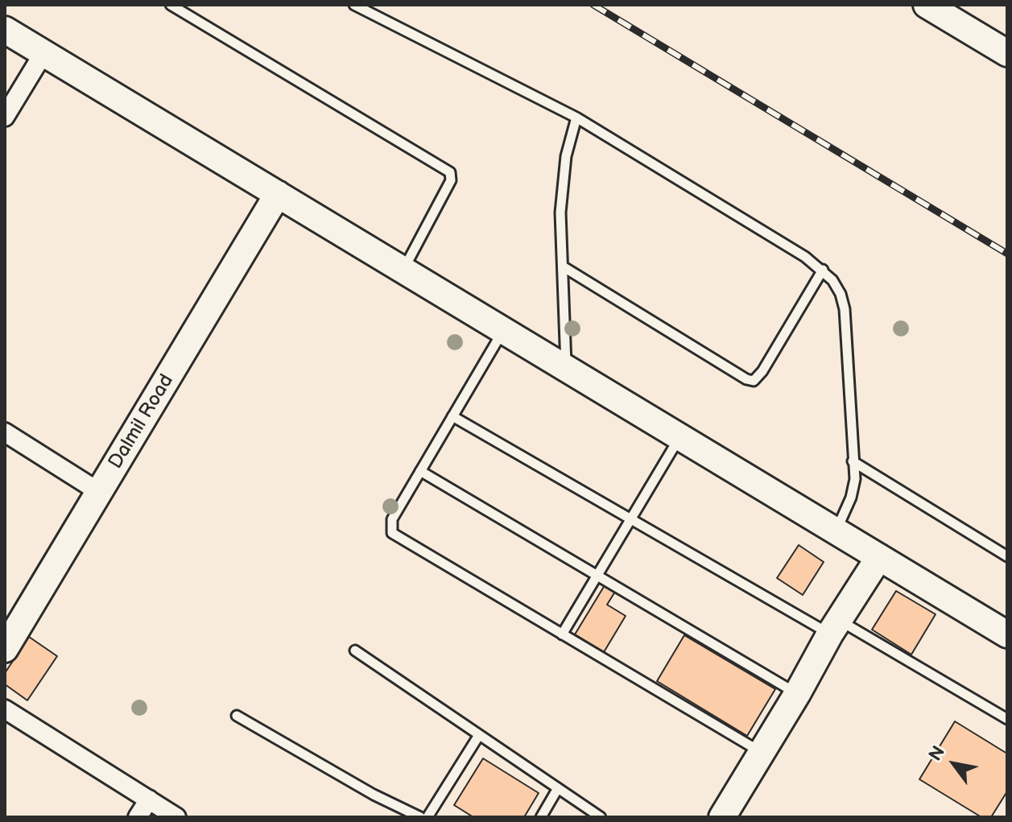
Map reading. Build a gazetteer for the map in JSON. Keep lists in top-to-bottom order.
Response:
{
  "streets": {
    "street": ["Dalmil Road"]
  },
  "north": "top left"
}
